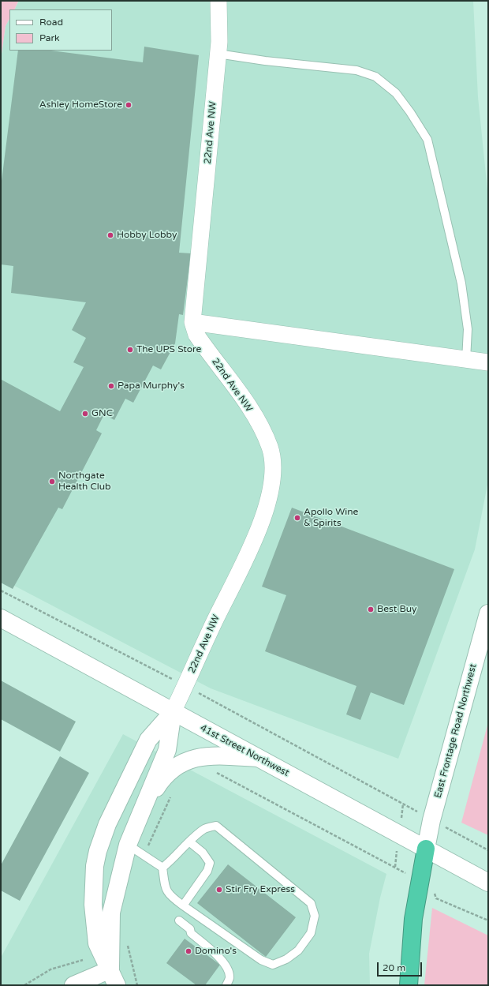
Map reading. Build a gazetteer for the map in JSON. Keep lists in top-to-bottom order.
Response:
{
  "streets": {
    "main road": ["East Frontage Road Northwest", "41st Street Northwest"],
    "street": ["22nd Ave NW"]
  },
  "crossings": [
    ["22nd Ave NW", "41st Street Northwest"],
    ["East Frontage Road Northwest", "41st Street Northwest"]
  ],
  "places": [
    "Ashley HomeStore",
    "Hobby Lobby",
    "The UPS Store",
    "Papa Murphy's",
    "GNC",
    "Northgate Health Club",
    "Apollo Wine & Spirits",
    "Best Buy",
    "Stir Fry Express",
    "Domino's"
  ],
  "legend": ["Road", "Park"],
  "scale_bar": "20 m"
}
